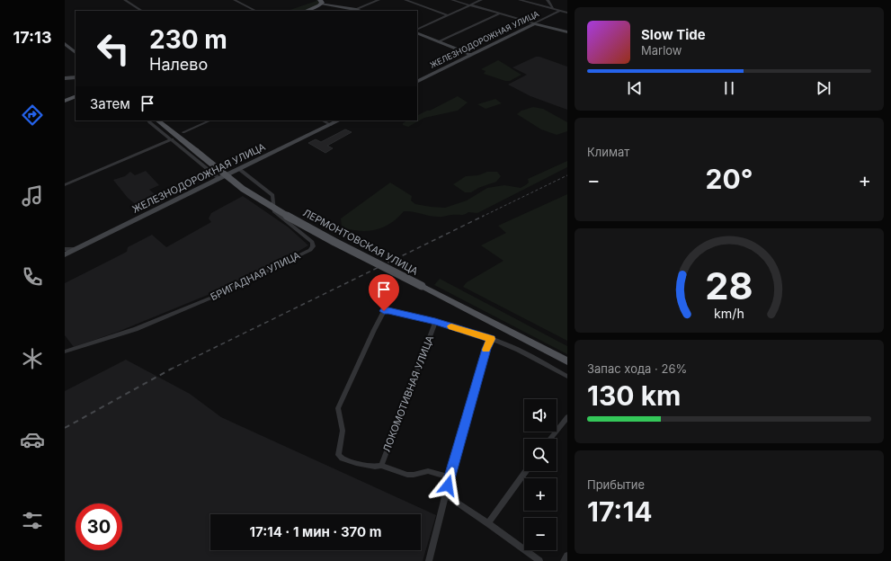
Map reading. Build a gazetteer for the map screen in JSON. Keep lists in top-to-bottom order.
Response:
{
  "streets": {
    "main road": ["ЛЕРМОНТОВСКАЯ УЛИЦА"],
    "street": ["ЖЕЛЕЗНОДОРОЖНАЯ УЛИЦА", "БРИГАДНАЯ УЛИЦА", "ЛОКОМОТИВНАЯ УЛИЦА"]
  },
  "crossings": [
    ["ЖЕЛЕЗНОДОРОЖНАЯ УЛИЦА", "БРИГАДНАЯ УЛИЦА"]
  ],
  "page": {
    "tabs": "17:13",
    "turn": ["230 m", "Налево"],
    "song": ["Slow Tide", "Marlow"],
    "then": "Затем",
    "tile": [
      "Климат",
      ["Запас хода · 26%", "130 km"],
      ["Прибытие", "17:14"]
    ],
    "heat": ["−", "20°", "+"],
    "map_buttons": ["+", "−"],
    "limit": "30",
    "trip": "17:14 · 1 мин · 370 m",
    "gauge": ["28", "km/h"]
  }
}
